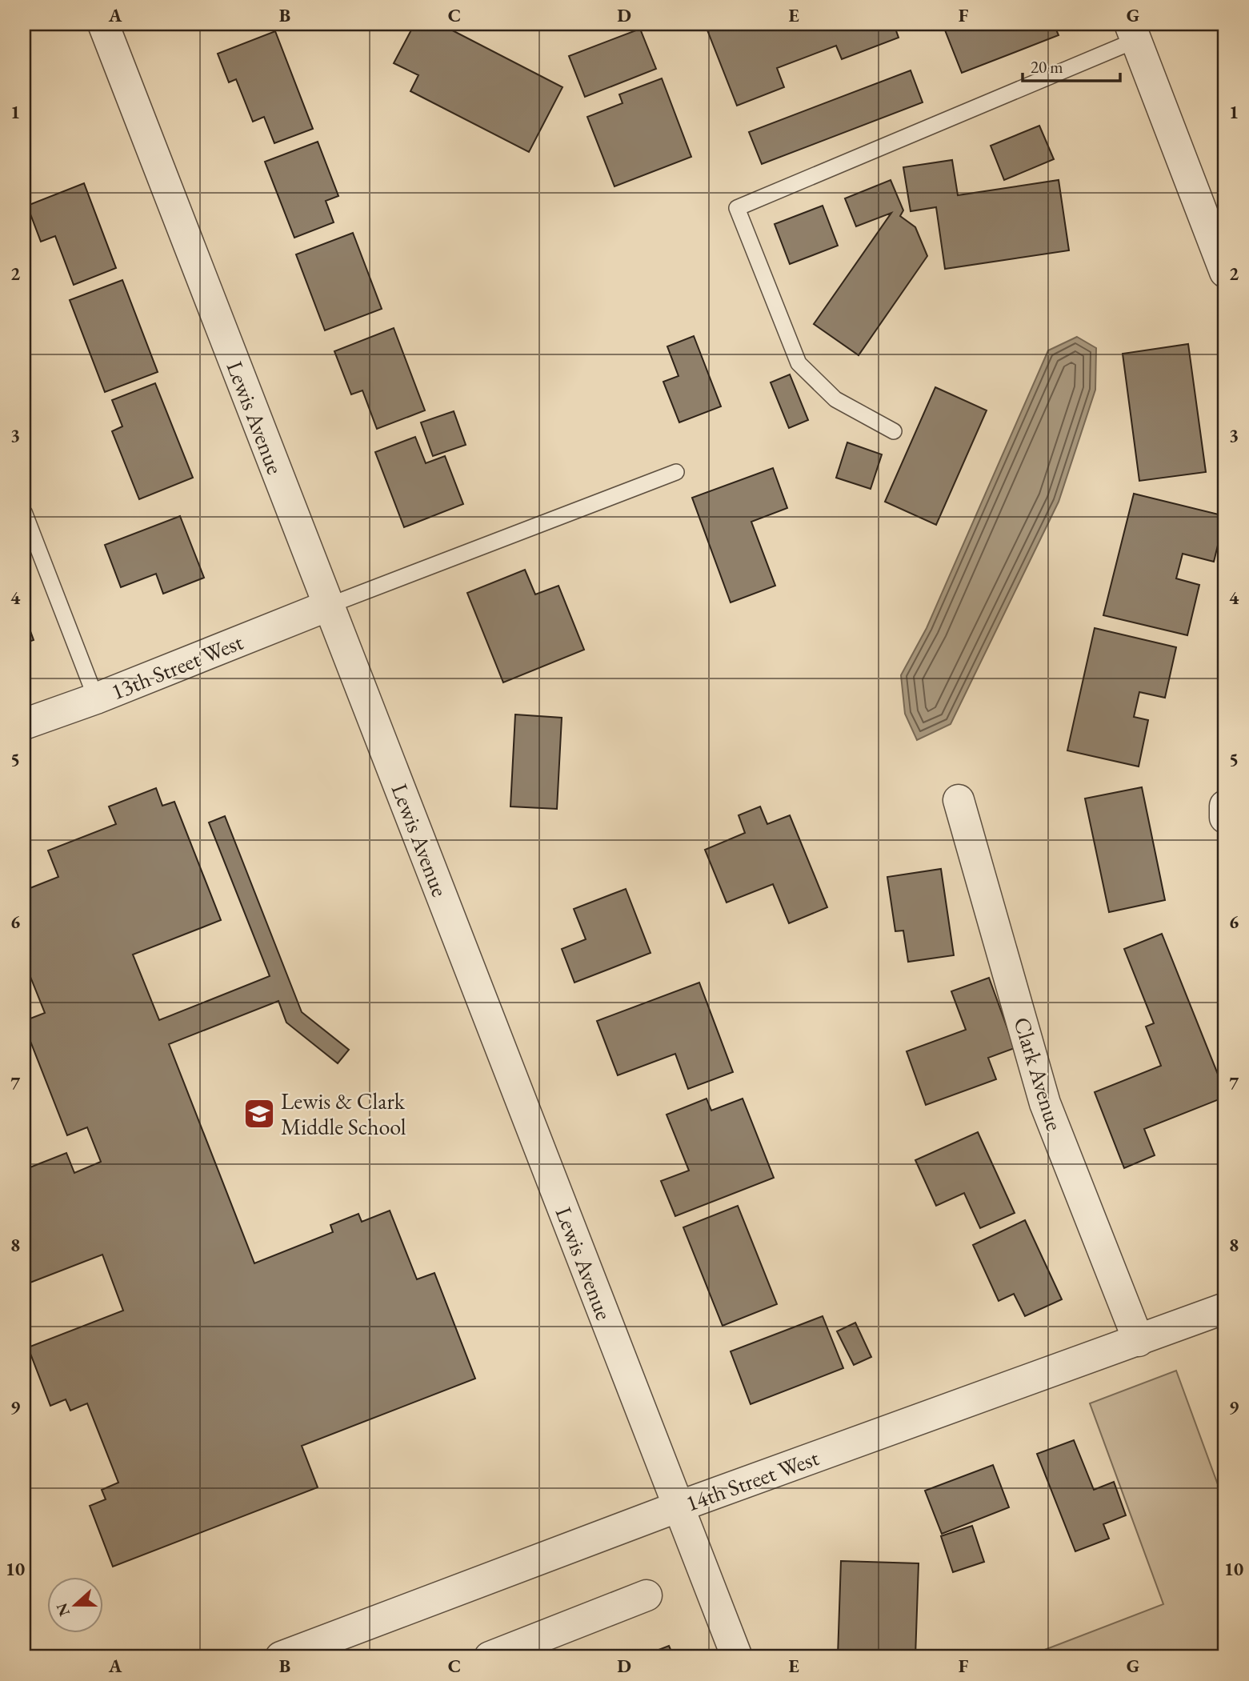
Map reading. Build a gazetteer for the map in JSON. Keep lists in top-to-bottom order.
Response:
{
  "streets": {
    "street": [
      "Lewis Avenue",
      "13th Street West",
      "Clark Avenue",
      "14th Street West"
    ]
  },
  "crossings": [
    ["Lewis Avenue", "13th Street West"],
    ["Lewis Avenue", "14th Street West"],
    ["Clark Avenue", "14th Street West"]
  ],
  "places": {
    "school or university": ["Lewis & Clark Middle School"]
  },
  "scale_bar": "20 m",
  "north": "left",
  "grid": {
    "columns": [
      "A",
      "B",
      "C",
      "D",
      "E",
      "F",
      "G"
    ],
    "rows": [
      "1",
      "2",
      "3",
      "4",
      "5",
      "6",
      "7",
      "8",
      "9",
      "10"
    ]
  }
}
